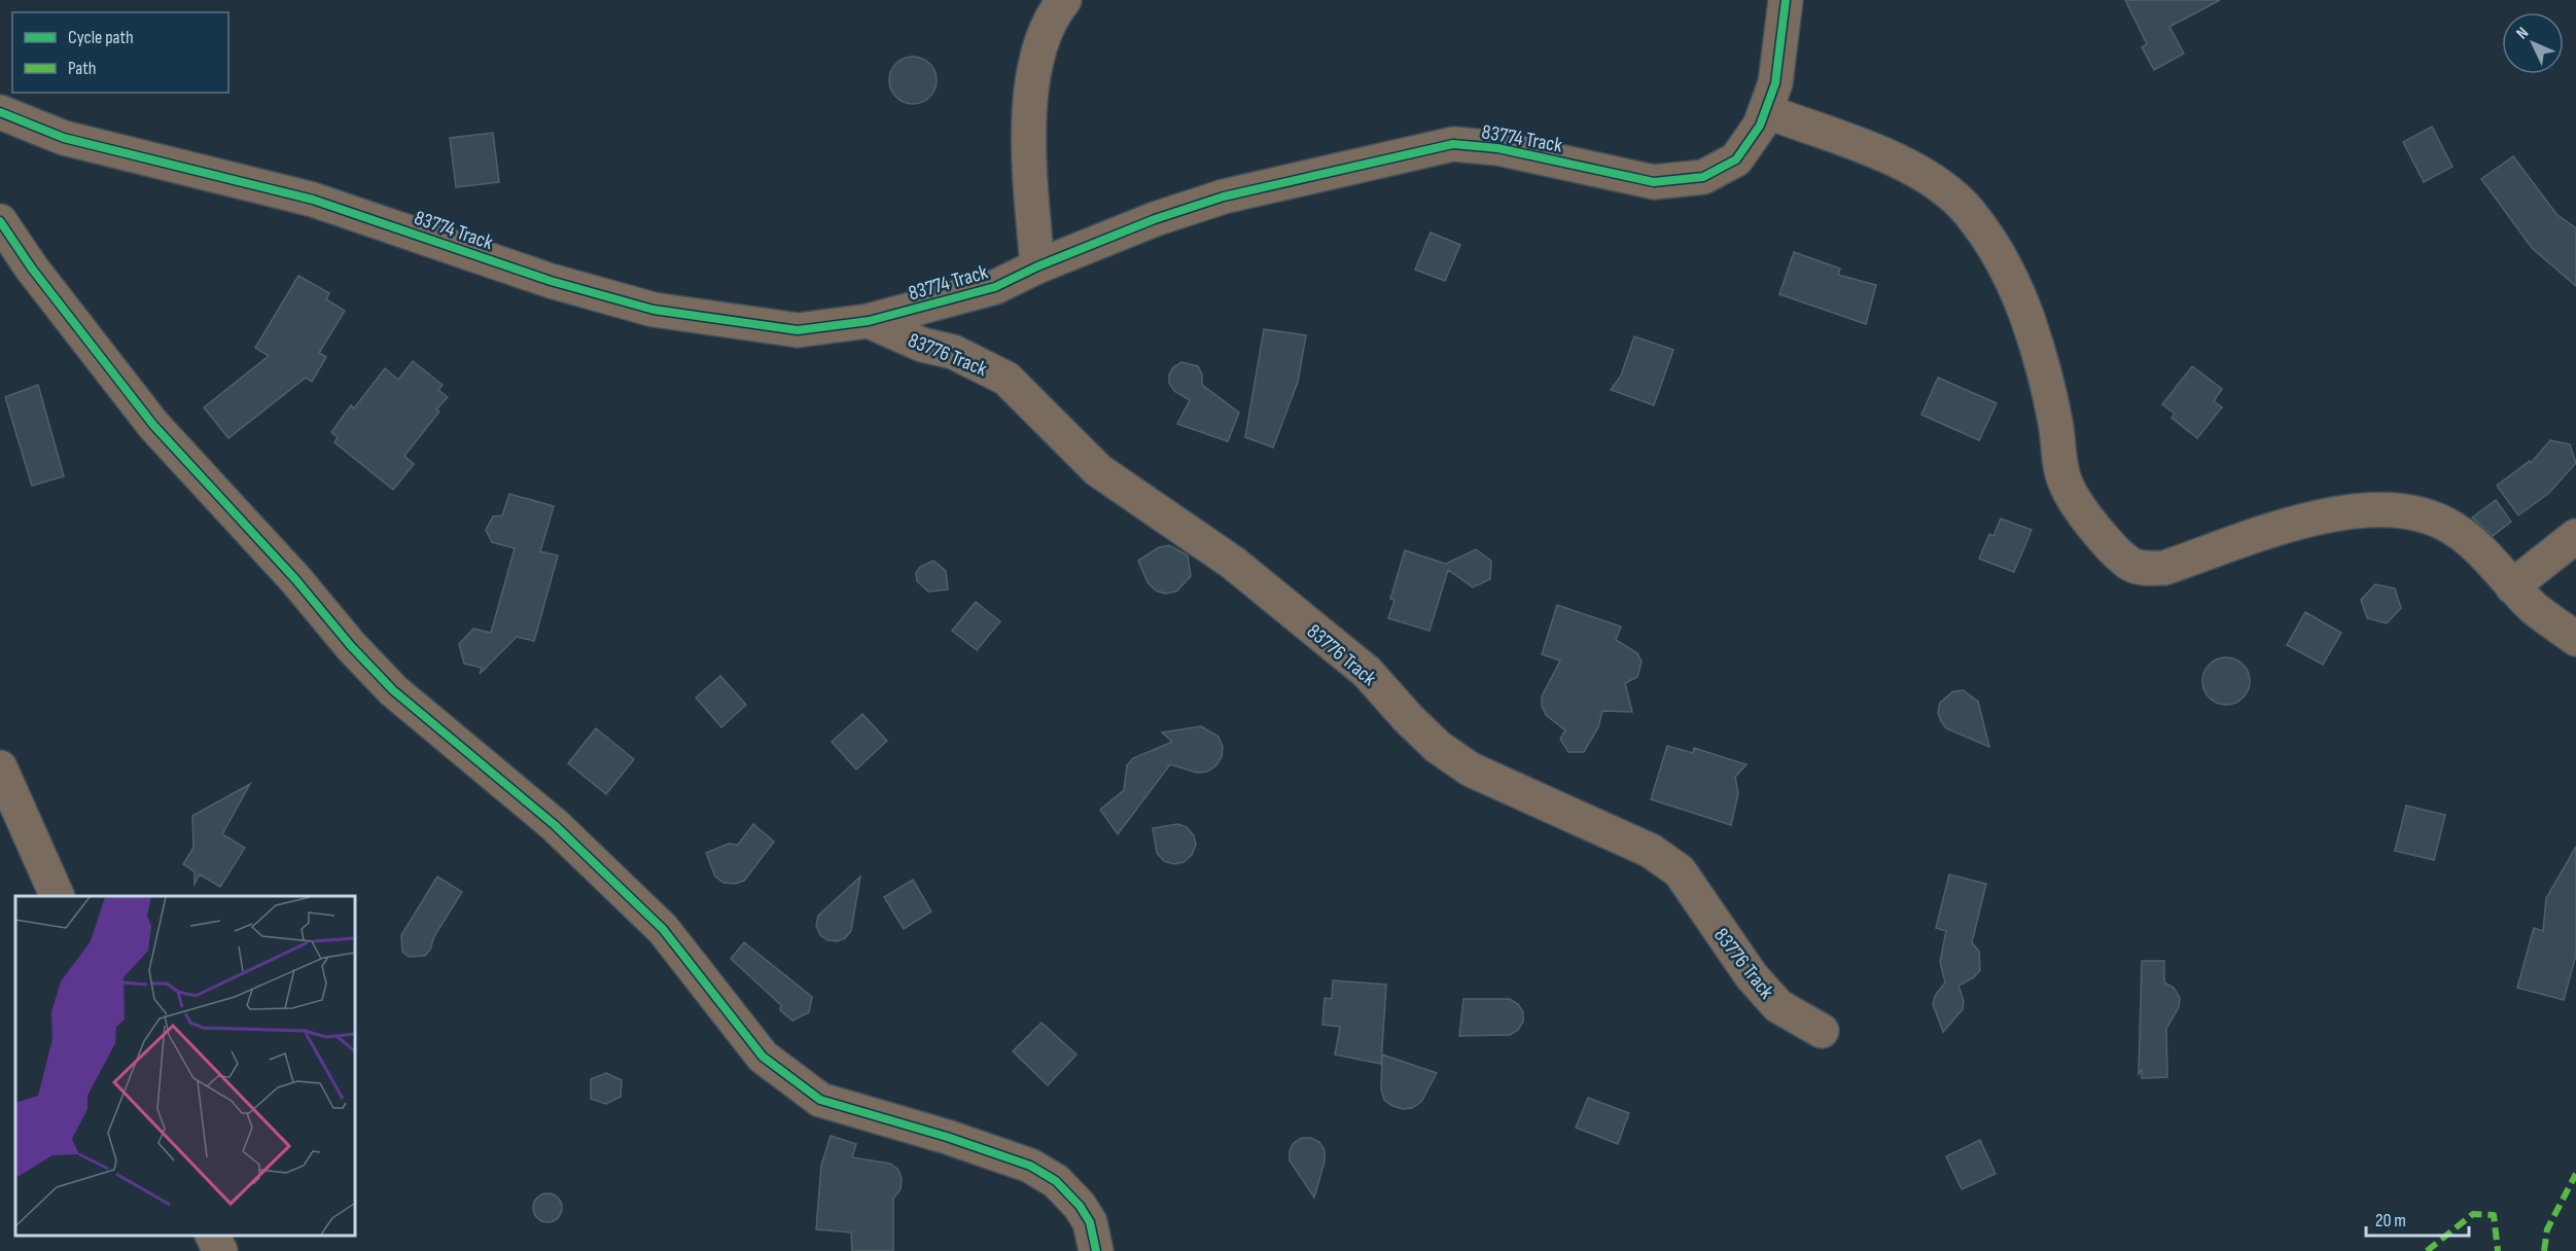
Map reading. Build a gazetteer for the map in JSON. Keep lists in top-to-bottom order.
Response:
{
  "streets": {
    "street": ["83774 Track", "83776 Track"]
  },
  "crossings": [
    ["83774 Track", "83776 Track"]
  ],
  "legend": ["Cycle path", "Path"],
  "scale_bar": "20 m",
  "north": "top left"
}
